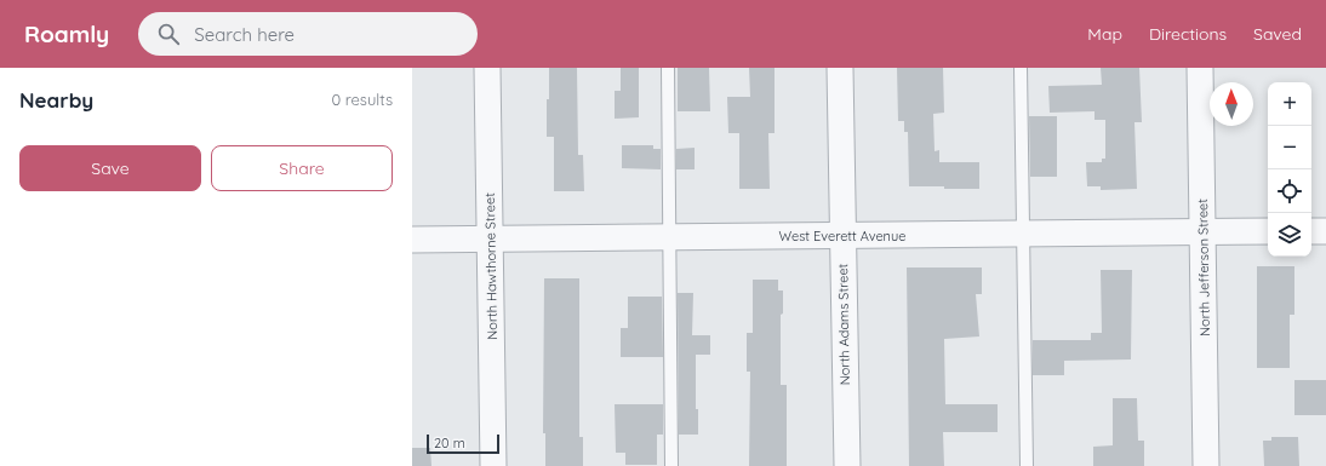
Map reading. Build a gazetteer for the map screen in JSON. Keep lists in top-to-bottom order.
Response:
{
  "streets": {
    "street": [
      "West Everett Avenue",
      "North Hawthorne Street",
      "North Jefferson Street",
      "North Adams Street"
    ]
  },
  "crossings": [
    ["West Everett Avenue", "North Hawthorne Street"],
    ["West Everett Avenue", "North Jefferson Street"],
    ["West Everett Avenue", "North Adams Street"]
  ],
  "scale_bar": "20 m",
  "north": "top",
  "page": {
    "header": "Roamly",
    "search": "Search here",
    "nav": ["Map", "Directions", "Saved"],
    "heading": ["Nearby", "0 results"],
    "map_buttons": ["+", "−"],
    "buttons": ["Save", "Share"],
    "scale": "20 m"
  }
}
